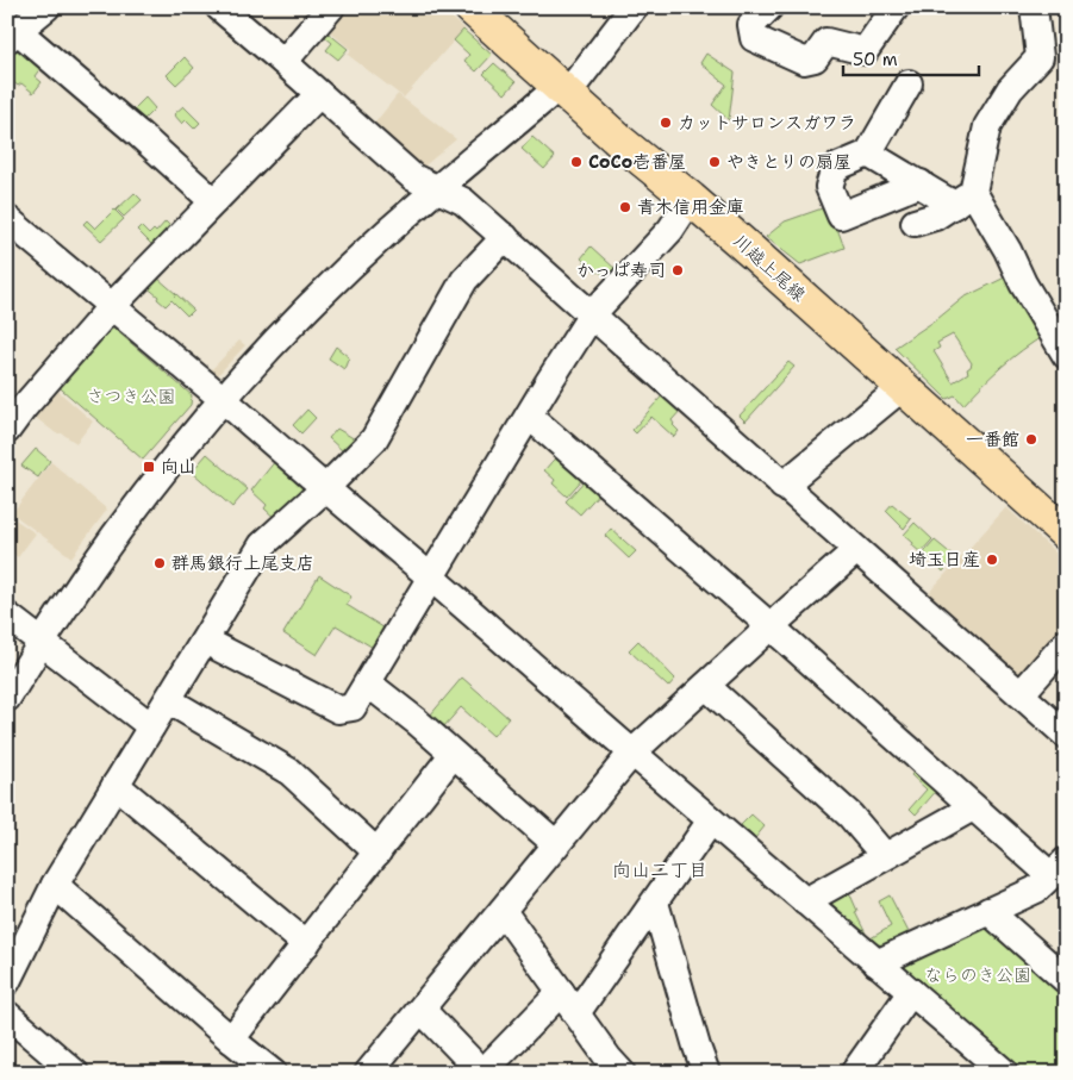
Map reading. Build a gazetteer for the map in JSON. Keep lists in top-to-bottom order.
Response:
{
  "streets": {
    "main road": ["川越上尾線"]
  },
  "districts": ["向山二丁目"],
  "parks": ["さつき公園", "ならのき公園"],
  "places": {
    "other": [
      "カットサロンスガワラ",
      "CoCo壱番屋",
      "やきとりの扇屋",
      "青木信用金庫",
      "かっぱ寿司",
      "一番館",
      "埼玉日産",
      "群馬銀行上尾支店"
    ],
    "transit": ["向山"]
  },
  "scale_bar": "50 m"
}
